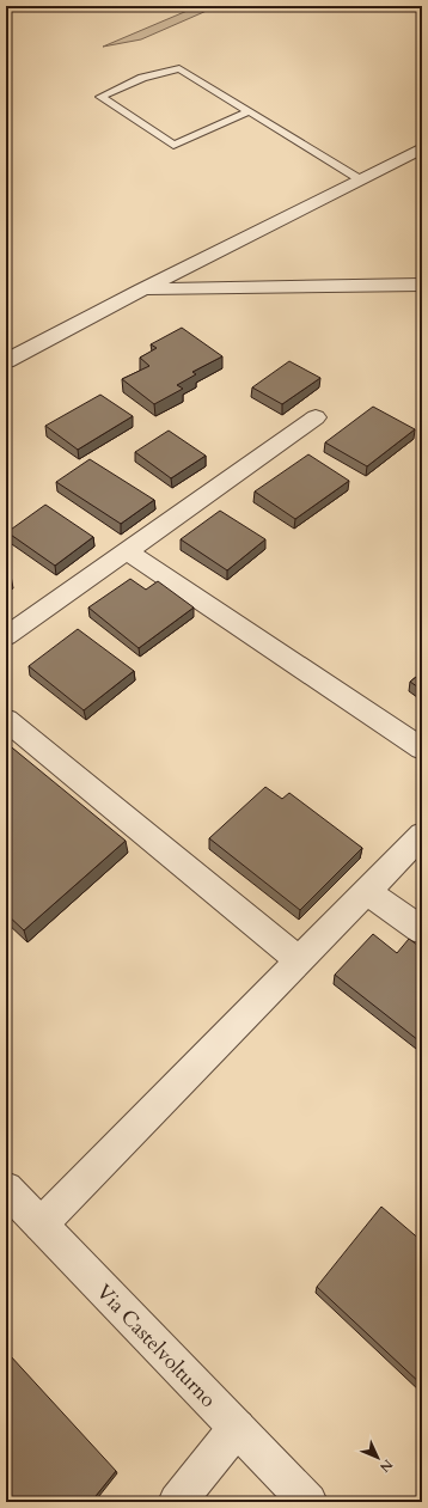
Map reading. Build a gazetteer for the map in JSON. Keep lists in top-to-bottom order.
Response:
{
  "streets": {
    "street": ["Via Castelvolturno"]
  },
  "north": "bottom right"
}
